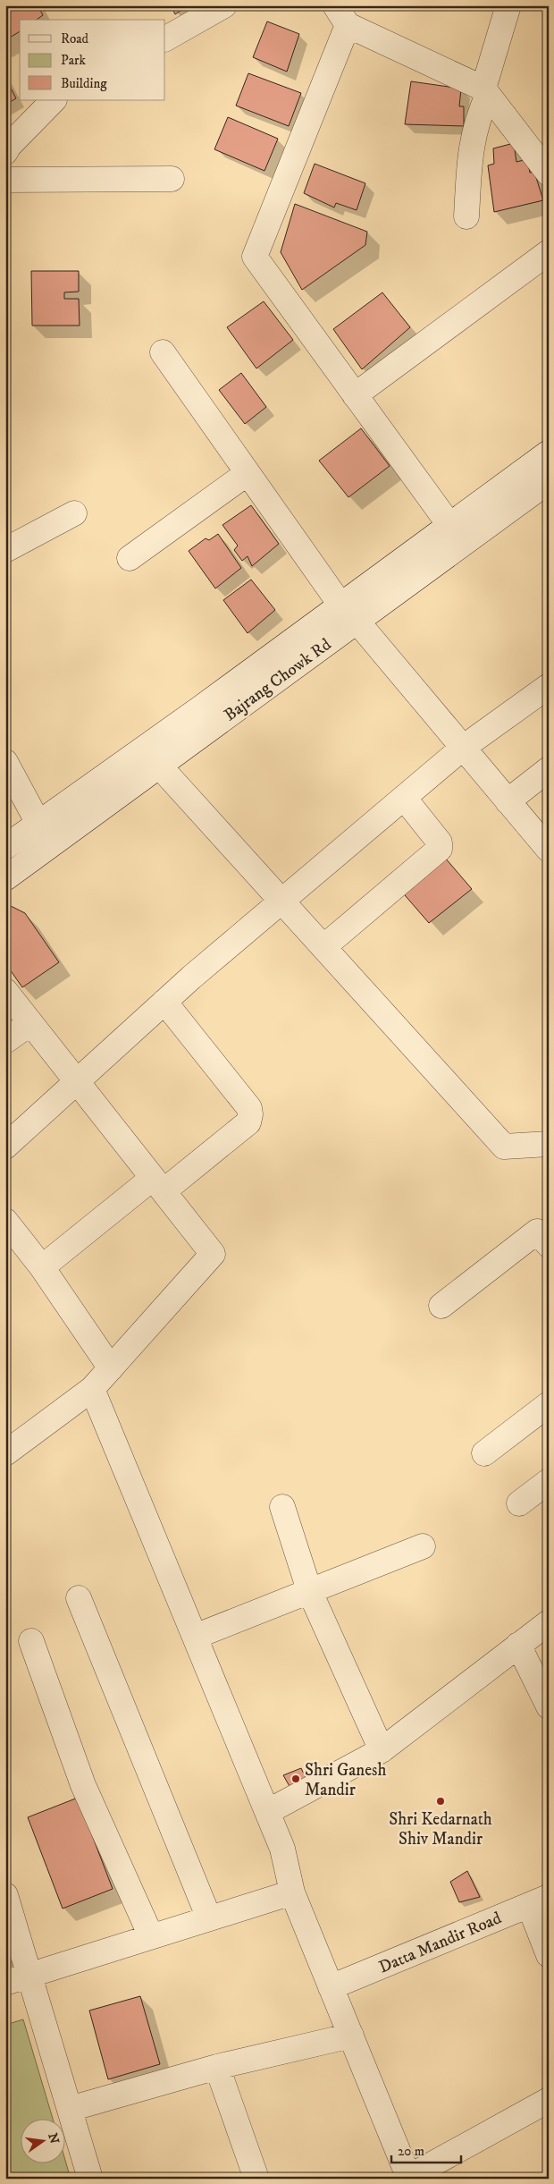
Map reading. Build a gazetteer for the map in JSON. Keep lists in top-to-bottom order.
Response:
{
  "streets": {
    "street": ["Bajrang Chowk Rd", "Datta Mandir Road"]
  },
  "places": ["Shri Ganesh Mandir", "Shri Kedarnath Shiv Mandir"],
  "legend": ["Road", "Park", "Building"],
  "scale_bar": "20 m",
  "north": "right"
}
